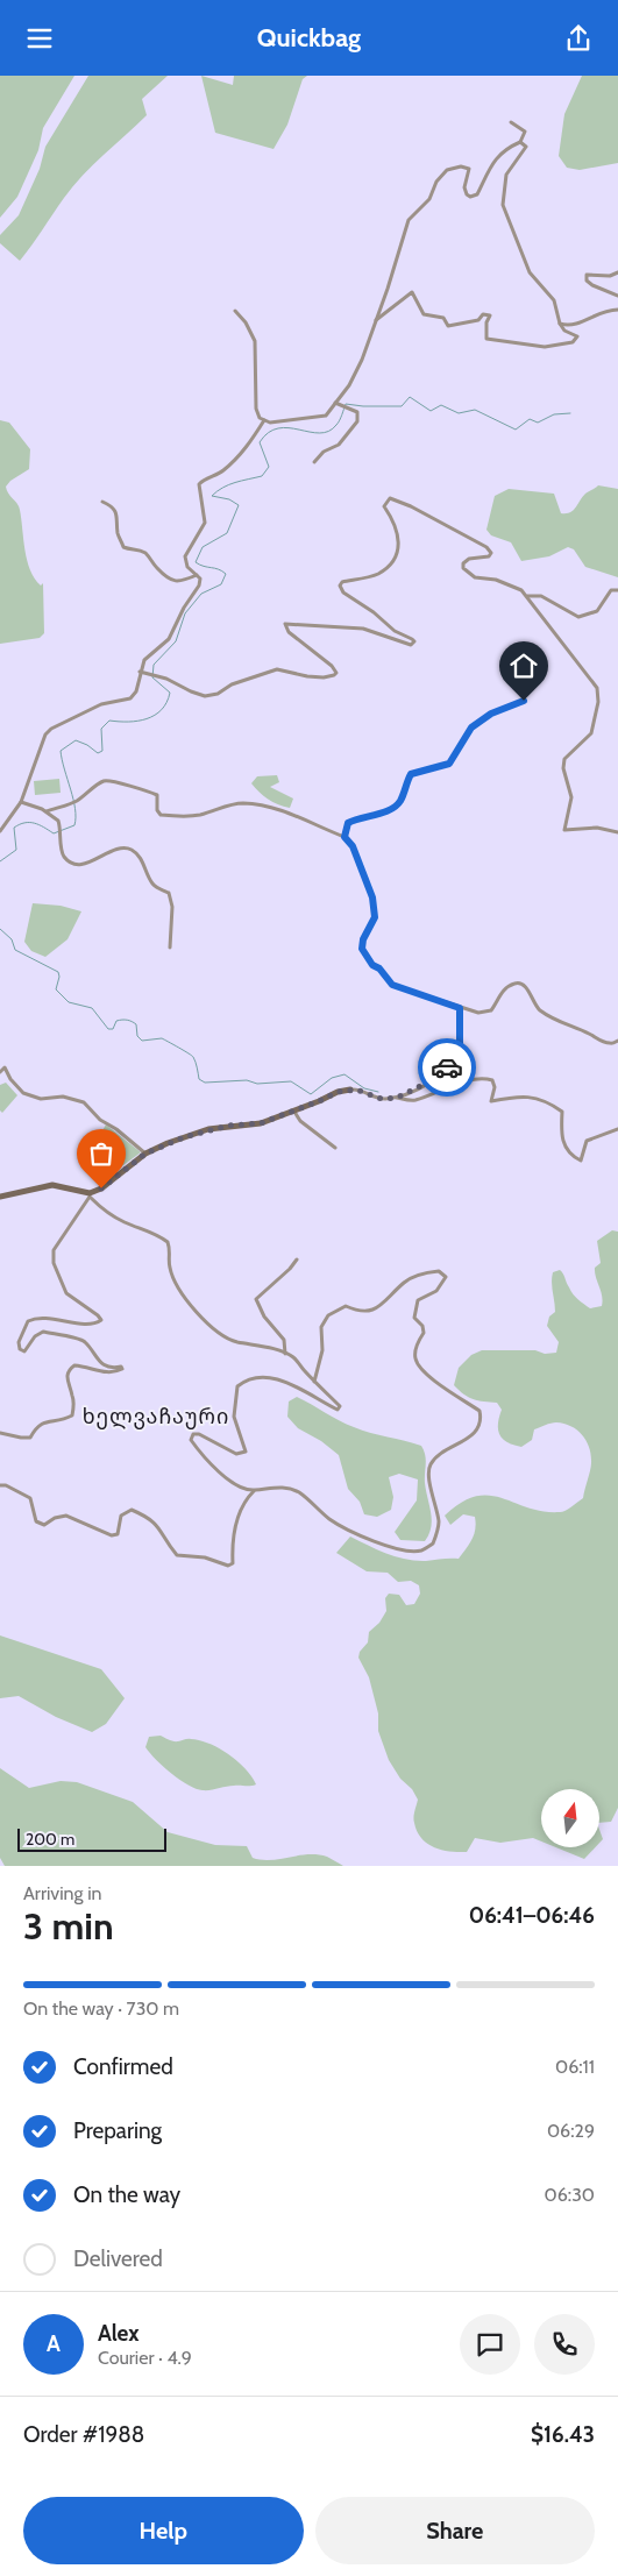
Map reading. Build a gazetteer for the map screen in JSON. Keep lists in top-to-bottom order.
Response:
{
  "districts": ["ხელვაჩაური"],
  "scale_bar": "200 m",
  "north": "top",
  "page": {
    "header": "Quickbag",
    "scale": "200 m",
    "heading": ["3 min", "Arriving in", "06:41–06:46"],
    "panel": [
      "Alex",
      "Courier · 4.9",
      "Order #1988",
      "$16.43"
    ],
    "bar": "On the way · 730 m",
    "list": [
      ["Confirmed", "06:11"],
      ["Preparing", "06:29"],
      ["On the way", "06:30"],
      "Delivered"
    ],
    "round": "A",
    "buttons": ["Help", "Share"]
  }
}
